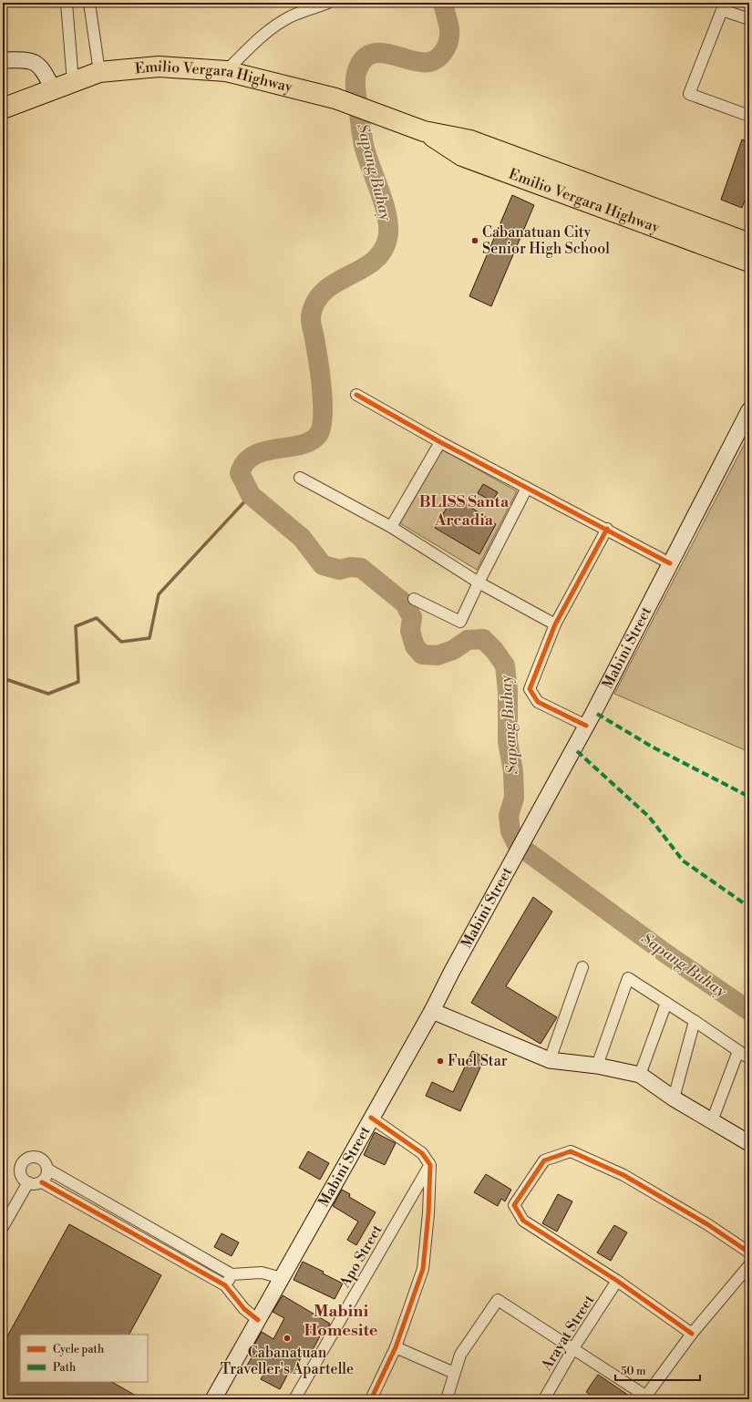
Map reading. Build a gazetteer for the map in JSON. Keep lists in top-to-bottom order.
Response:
{
  "streets": {
    "highway": ["Emilio Vergara Highway"],
    "main road": ["Mabini Street"],
    "street": ["Apo Street", "Arayat Street"]
  },
  "districts": ["BLISS Santa Arcadia", "Mabini Homesite"],
  "water": ["Sapang Buhay"],
  "places": ["Cabanatuan City Senior High School", "Fuel Star", "Cabanatuan Traveller's Apartelle"],
  "legend": ["Cycle path", "Path"],
  "scale_bar": "50 m"
}
